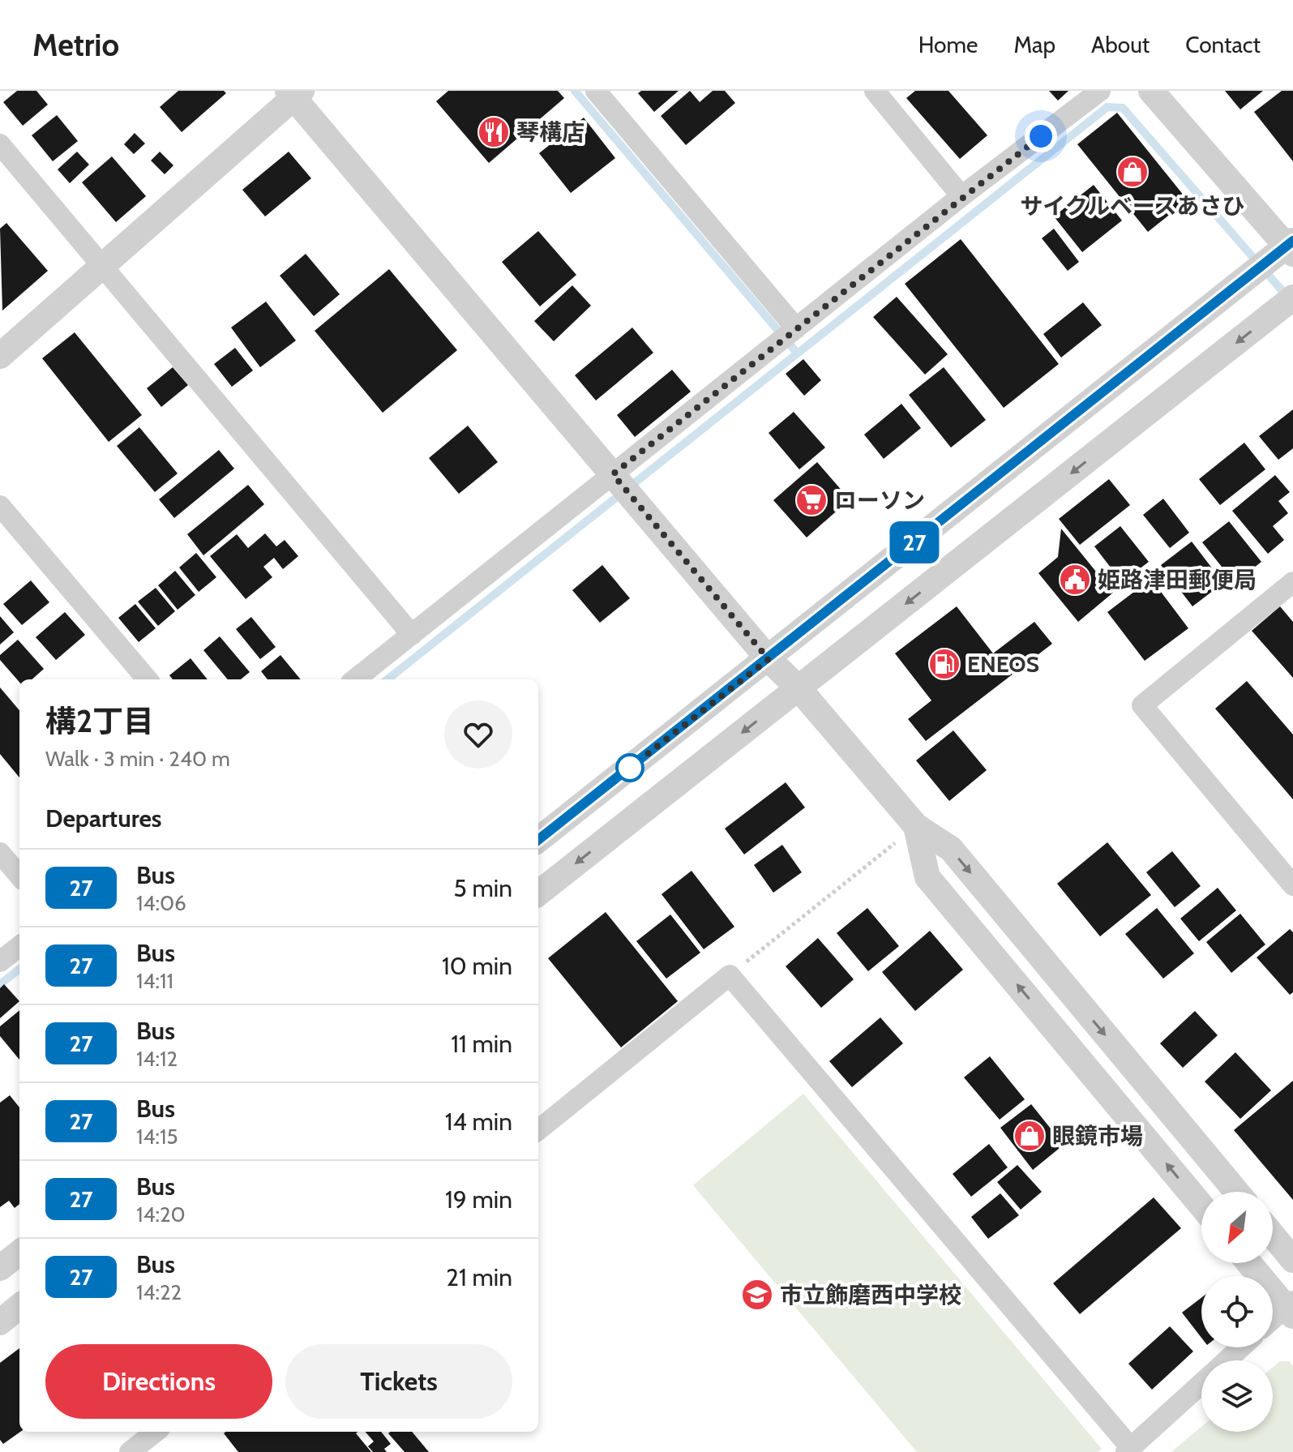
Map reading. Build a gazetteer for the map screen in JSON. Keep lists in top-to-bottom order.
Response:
{
  "places": {
    "restaurant": ["琴構店"],
    "shop": ["サイクルベースあさひ", "眼鏡市場"],
    "supermarket": ["ローソン"],
    "public building": ["姫路津田郵便局"],
    "fuel station": ["ENEOS"],
    "school or university": ["市立飾磨西中学校"]
  },
  "lines": ["bus line 27"],
  "north": "bottom left",
  "page": {
    "header": "Metrio",
    "nav": [
      "Home",
      "Map",
      "About",
      "Contact"
    ],
    "on_map": "27",
    "heading": [
      ["構2丁目", "Walk · 3 min · 240 m"],
      "Departures"
    ],
    "list": [
      {
        "mark": "27",
        "name": "Bus",
        "note": "14:06",
        "value": "5 min"
      },
      {
        "mark": "27",
        "name": "Bus",
        "note": "14:11",
        "value": "10 min"
      },
      {
        "mark": "27",
        "name": "Bus",
        "note": "14:12",
        "value": "11 min"
      },
      {
        "mark": "27",
        "name": "Bus",
        "note": "14:15",
        "value": "14 min"
      },
      {
        "mark": "27",
        "name": "Bus",
        "note": "14:20",
        "value": "19 min"
      },
      {
        "mark": "27",
        "name": "Bus",
        "note": "14:22",
        "value": "21 min"
      }
    ],
    "buttons": ["Directions", "Tickets"]
  }
}
